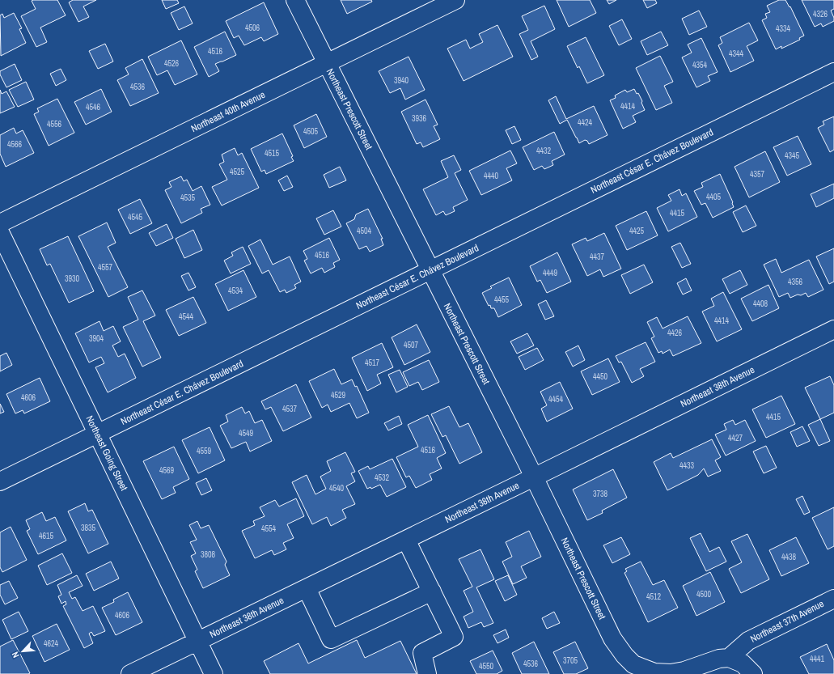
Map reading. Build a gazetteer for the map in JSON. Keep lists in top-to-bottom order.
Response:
{
  "streets": {
    "street": [
      "Northeast Prescott Street",
      "Northeast 40th Avenue",
      "Northeast César E. Chávez Boulevard",
      "Northeast 38th Avenue",
      "Northeast Going Street",
      "Northeast 37th Avenue"
    ]
  },
  "crossings": [
    ["Northeast Prescott Street", "Northeast 40th Avenue"],
    ["Northeast Prescott Street", "Northeast César E. Chávez Boulevard"],
    ["Northeast Prescott Street", "Northeast 38th Avenue"],
    ["Northeast César E. Chávez Boulevard", "Northeast Going Street"],
    ["Northeast 38th Avenue", "Northeast Going Street"]
  ],
  "house_numbers": [
    "4326",
    "4506",
    "4334",
    "4516",
    "4344",
    "4526",
    "4354",
    "3940",
    "4536",
    "4414",
    "4546",
    "3936",
    "4424",
    "4556",
    "4505",
    "4566",
    "4432",
    "4515",
    "4345",
    "4525",
    "4357",
    "4440",
    "4405",
    "4535",
    "4415",
    "4545",
    "4504",
    "4425",
    "4516",
    "4437",
    "4557",
    "4449",
    "3930",
    "4356",
    "4534",
    "4455",
    "4408",
    "4544",
    "4414",
    "4426",
    "3904",
    "4507",
    "4517",
    "4450",
    "4529",
    "4606",
    "4454",
    "4537",
    "4415",
    "4549",
    "4427",
    "4516",
    "4559",
    "4433",
    "4569",
    "4532",
    "4540",
    "3738",
    "3835",
    "4554",
    "4615",
    "3808",
    "4438",
    "4500",
    "4512",
    "4606",
    "4624",
    "4441",
    "3705",
    "4536",
    "4550"
  ],
  "north": "bottom left"
}
